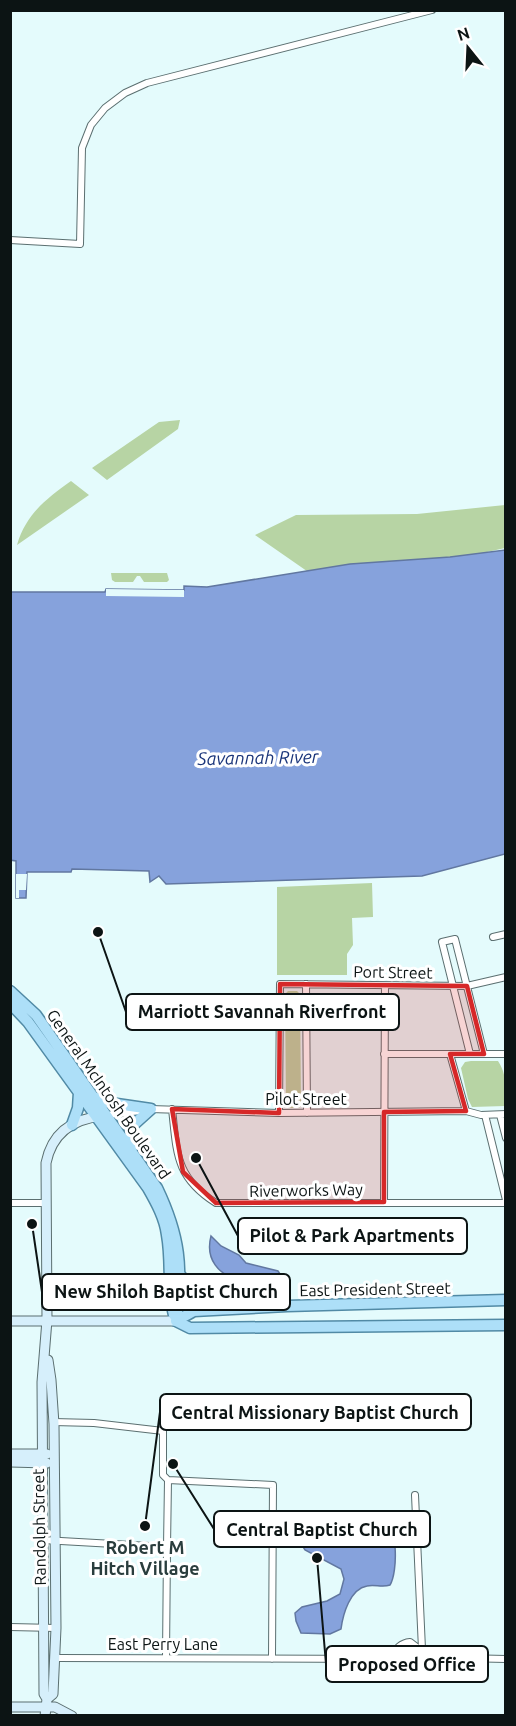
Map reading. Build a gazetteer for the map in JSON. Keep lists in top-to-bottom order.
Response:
{
  "streets": {
    "main road": ["General McIntosh Boulevard", "East President Street"],
    "street": [
      "Port Street",
      "Pilot Street",
      "Riverworks Way",
      "Randolph Street",
      "East Perry Lane"
    ]
  },
  "crossings": [
    ["Port Street", "Pilot Street"],
    ["General McIntosh Boulevard", "Pilot Street"],
    ["General McIntosh Boulevard", "East President Street"],
    ["General McIntosh Boulevard", "Randolph Street"],
    ["Pilot Street", "Riverworks Way"],
    ["Pilot Street", "Randolph Street"],
    ["East President Street", "Randolph Street"],
    ["Randolph Street", "East Perry Lane"]
  ],
  "districts": ["Robert M Hitch Village"],
  "water": ["Savannah River"],
  "places": [
    "Marriott Savannah Riverfront",
    "Pilot & Park Apartments",
    "New Shiloh Baptist Church",
    "Central Baptist Church",
    "Central Missionary Baptist Church",
    "Proposed Office"
  ],
  "north": "top"
}
